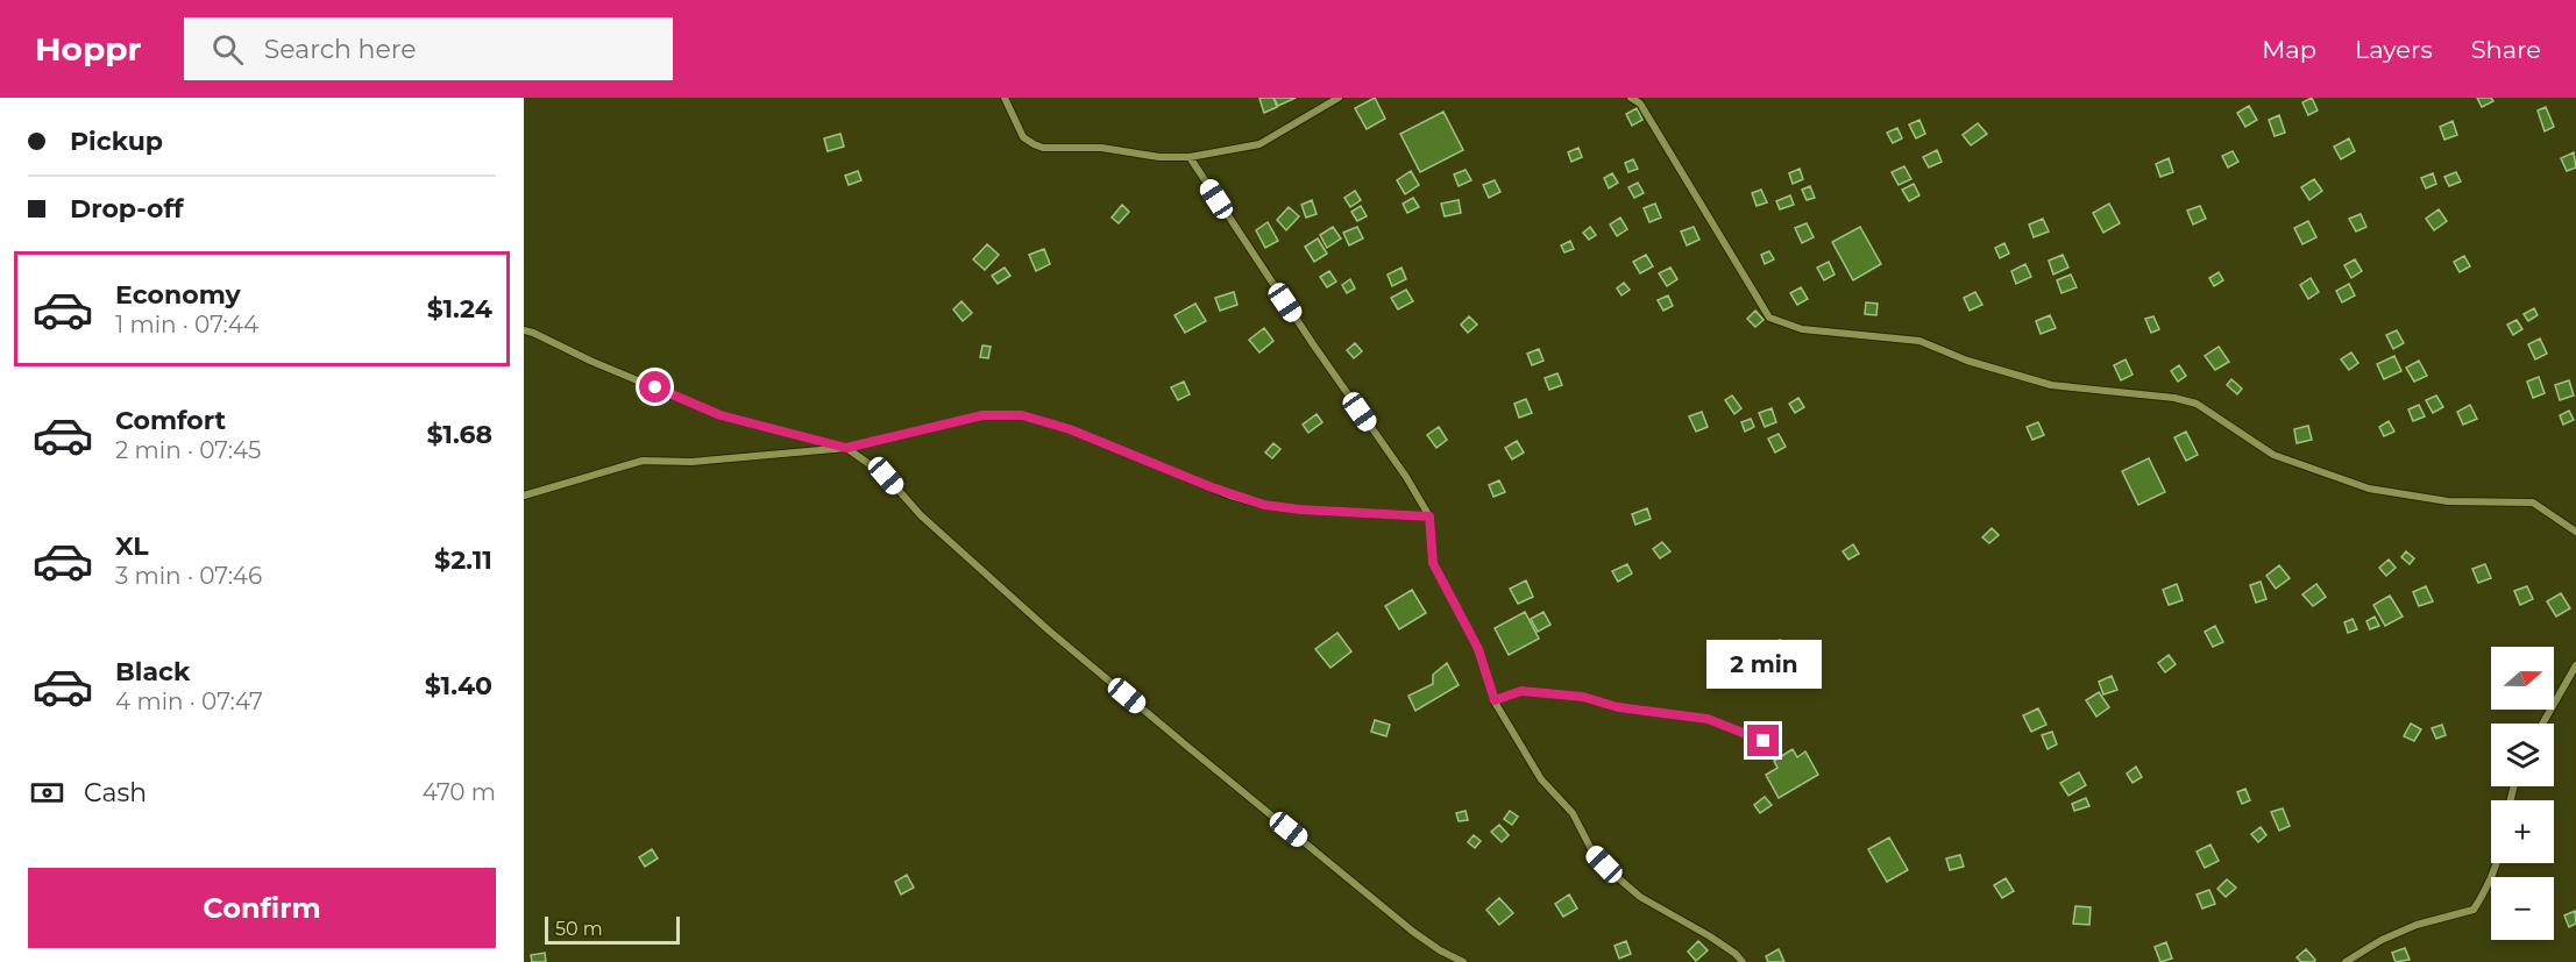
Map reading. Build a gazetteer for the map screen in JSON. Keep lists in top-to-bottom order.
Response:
{
  "scale_bar": "50 m",
  "north": "right",
  "page": {
    "header": "Hoppr",
    "search": "Search here",
    "nav": ["Map", "Layers", "Share"],
    "banner": ["Pickup", "Drop-off"],
    "list": [
      {
        "name": "Economy",
        "note": "1 min · 07:44",
        "value": "$1.24"
      },
      {
        "name": "Comfort",
        "note": "2 min · 07:45",
        "value": "$1.68"
      },
      {
        "name": "XL",
        "note": "3 min · 07:46",
        "value": "$2.11"
      },
      {
        "name": "Black",
        "note": "4 min · 07:47",
        "value": "$1.40"
      }
    ],
    "bubble": "2 min",
    "map_buttons": ["+", "−"],
    "pay": ["Cash", "470 m"],
    "buttons": "Confirm",
    "scale": "50 m"
  }
}
